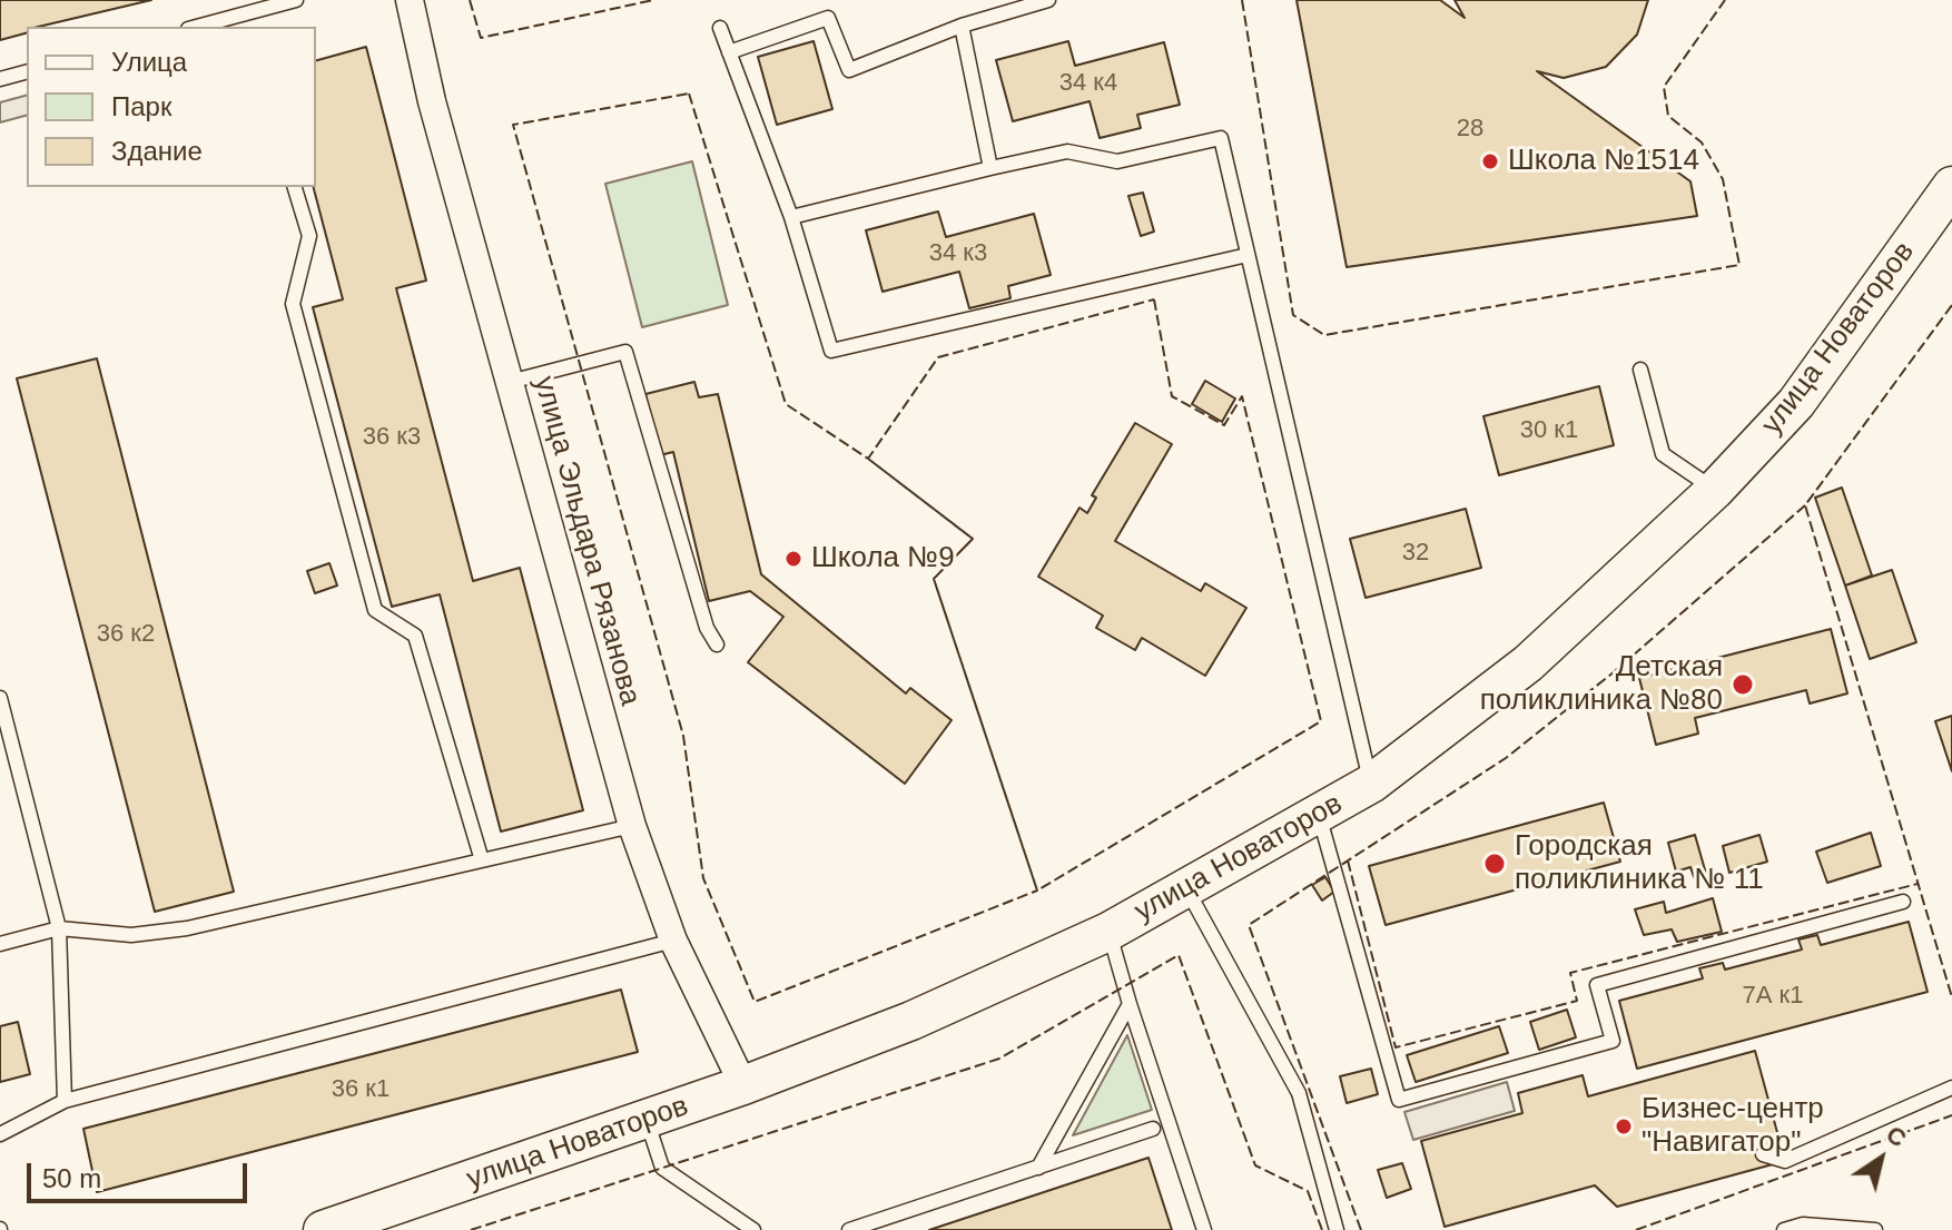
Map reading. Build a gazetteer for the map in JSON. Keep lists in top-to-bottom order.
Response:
{
  "streets": {
    "street": ["улица Новаторов", "улица Эльдара Рязанова"]
  },
  "crossings": [
    ["улица Новаторов", "улица Эльдара Рязанова"]
  ],
  "places": [
    "Школа №1514",
    "Школа №9",
    "Детская поликлиника №80",
    "Городская поликлиника № 11",
    "Бизнеc-центр \"Навигатор\""
  ],
  "house_numbers": [
    "34 к4",
    "28",
    "34 к3",
    "30 к1",
    "36 к3",
    "32",
    "36 к2",
    "7А к1",
    "36 к1"
  ],
  "legend": ["Улица", "Парк", "Здание"],
  "scale_bar": "50 m",
  "north": "top right"
}
